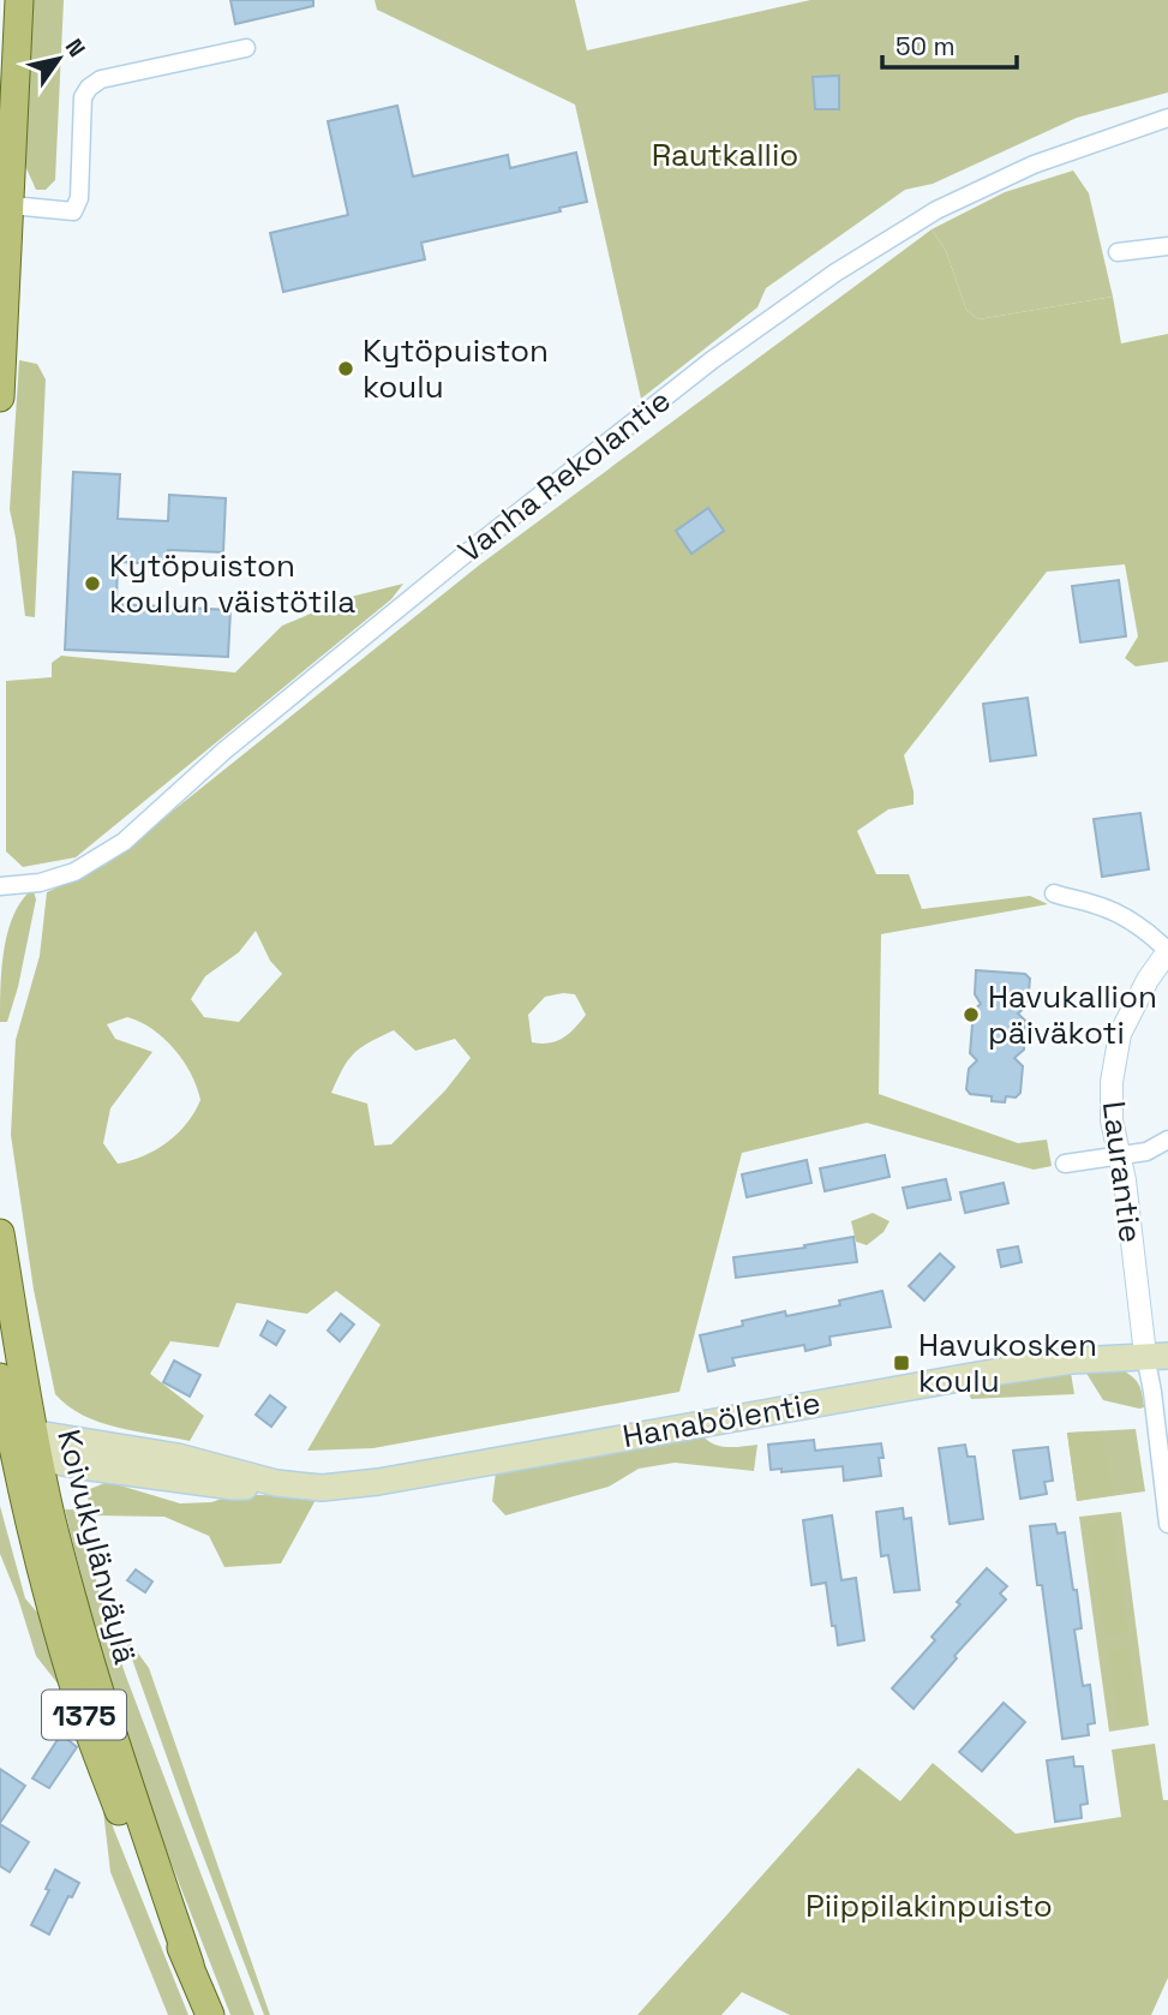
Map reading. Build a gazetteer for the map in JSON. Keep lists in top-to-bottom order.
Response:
{
  "streets": {
    "main road": ["Hanabölentie", "Koivukylänväylä", "1375"],
    "street": ["Vanha Rekolantie", "Laurantie"]
  },
  "crossings": [
    ["Laurantie", "Hanabölentie"],
    ["Hanabölentie", "Koivukylänväylä"]
  ],
  "parks": ["Rautkallio", "Piippilakinpuisto"],
  "places": {
    "other": ["Kytöpuiston koulu", "Kytöpuiston koulun väistötila", "Havukallion päiväkoti"],
    "transit": ["Havukosken koulu"]
  },
  "scale_bar": "50 m",
  "north": "top right"
}
